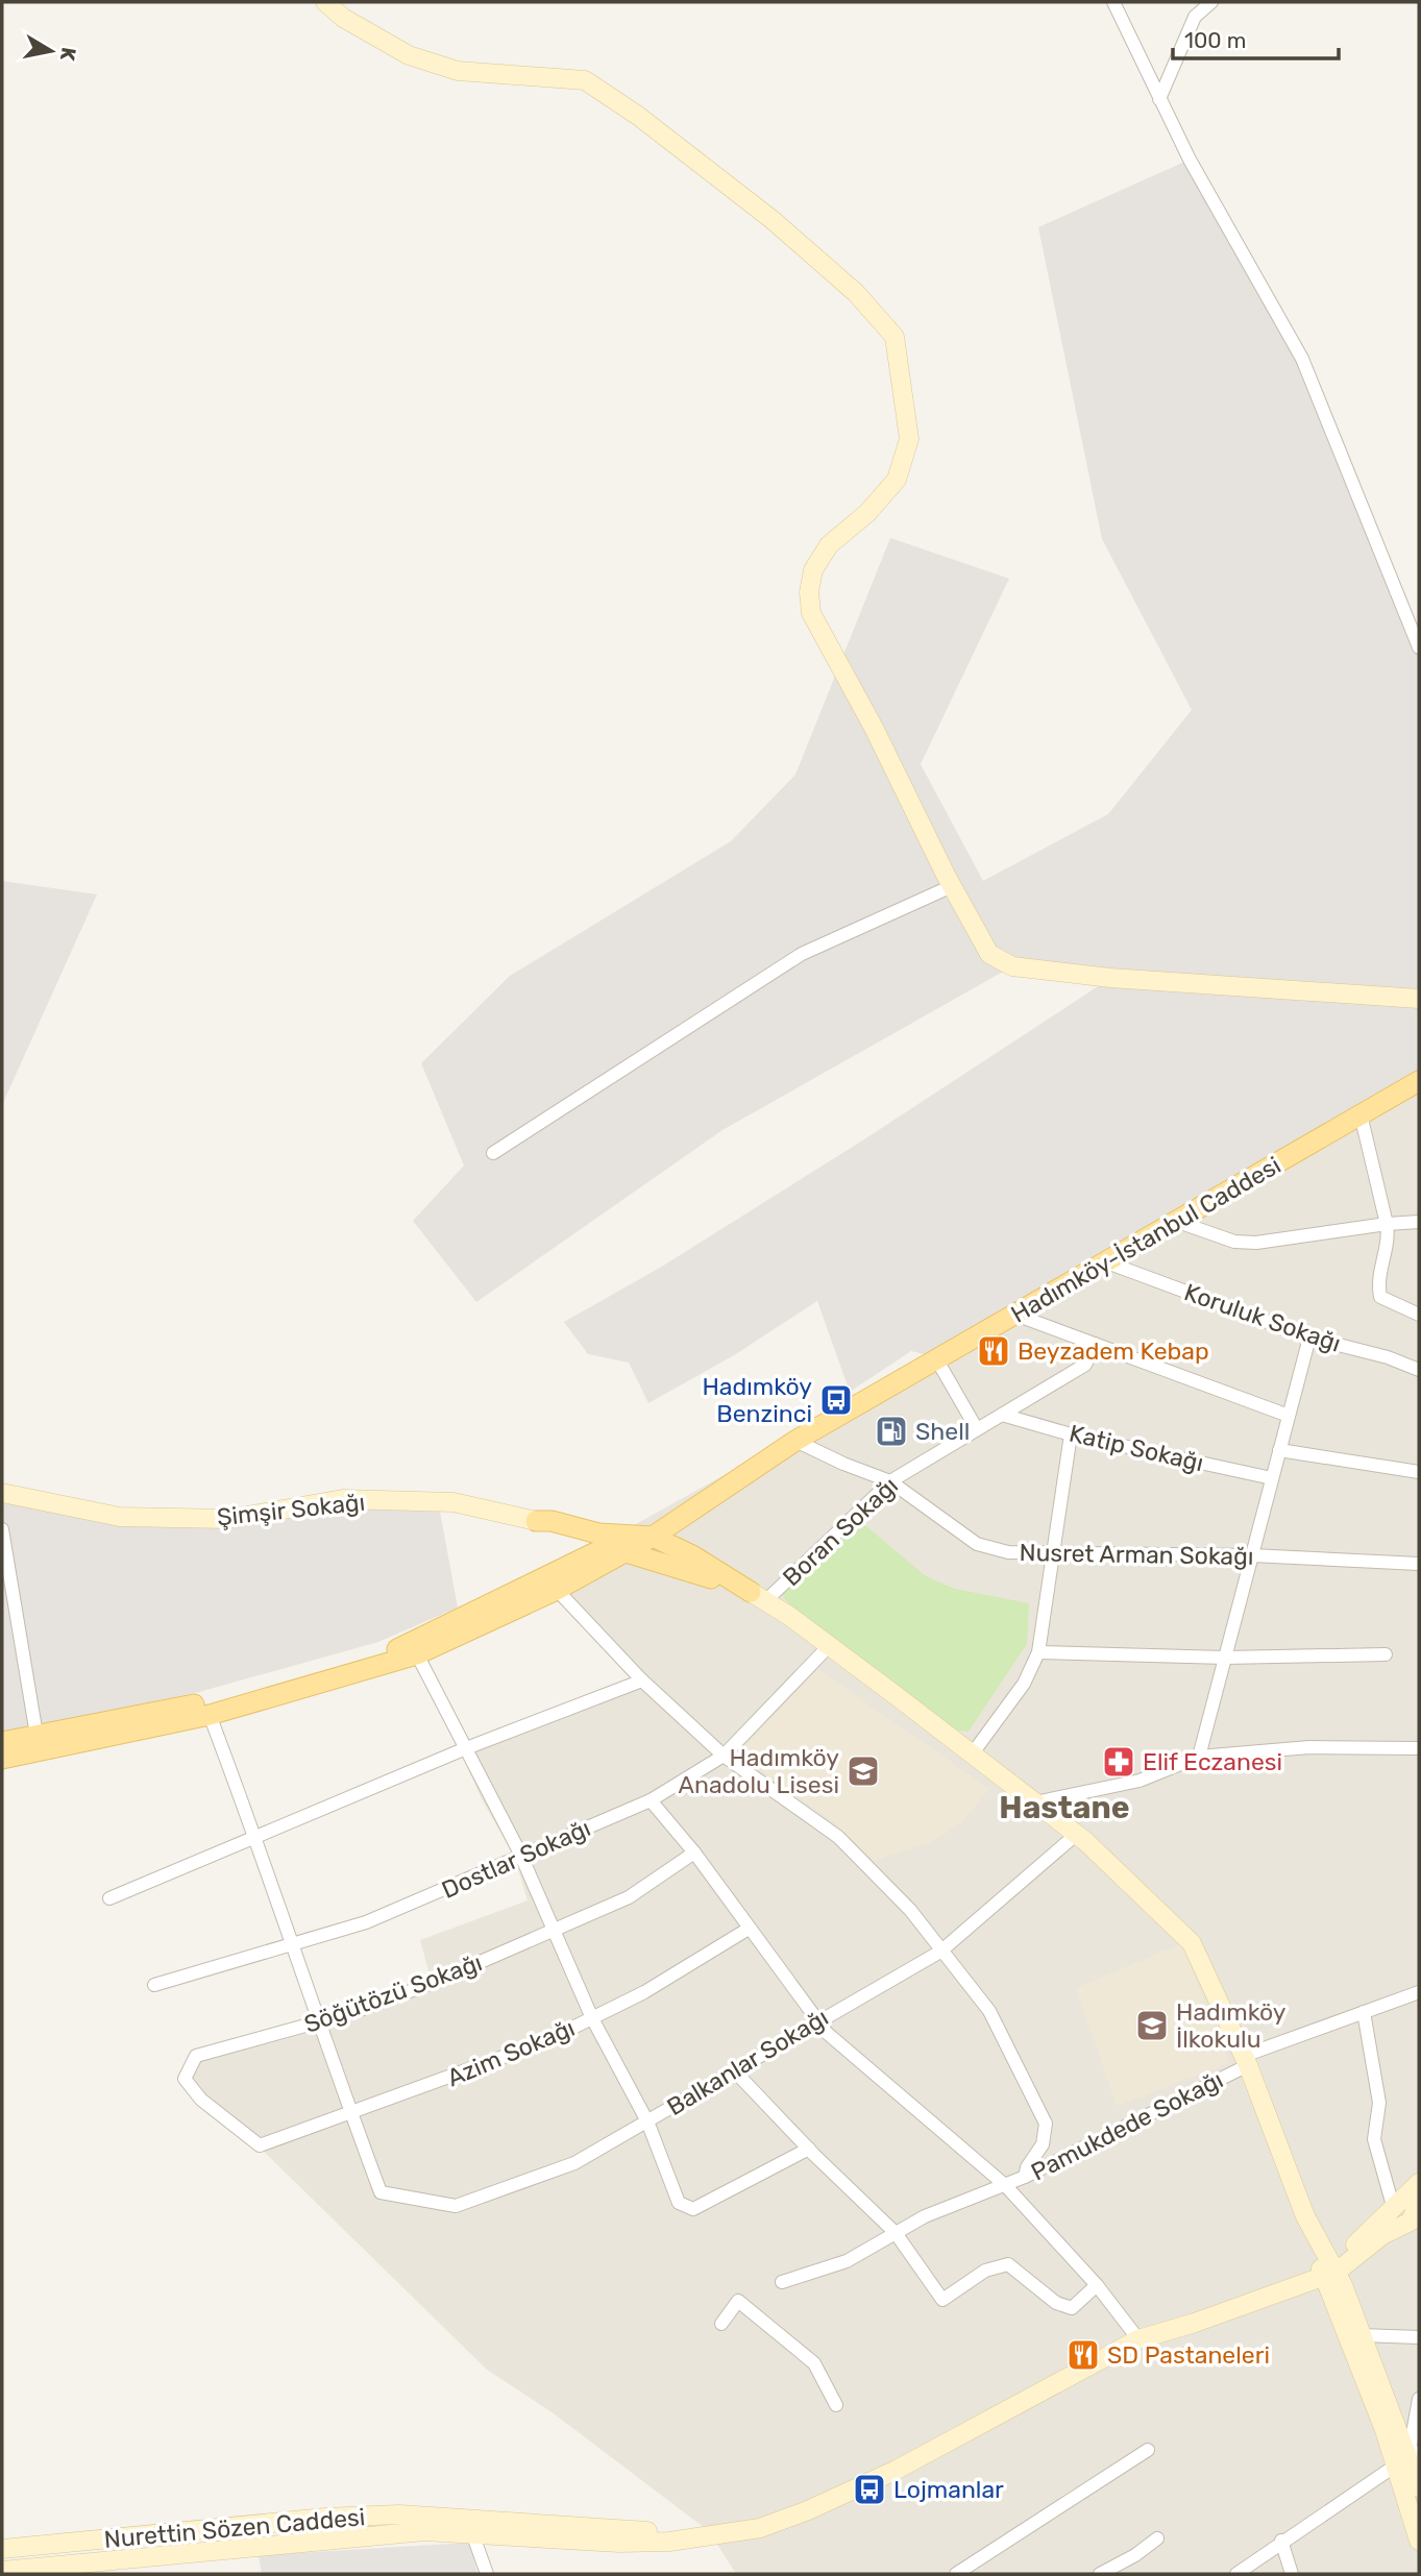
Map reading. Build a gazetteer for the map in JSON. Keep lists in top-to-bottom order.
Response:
{
  "streets": {
    "main road": ["Hadımköy-İstanbul Caddesi"],
    "street": [
      "Koruluk Sokağı",
      "Katip Sokağı",
      "Şimşir Sokağı",
      "Boran Sokağı",
      "Nusret Arman Sokağı",
      "Dostlar Sokağı",
      "Söğütözü Sokağı",
      "Azim Sokağı",
      "Balkanlar Sokağı",
      "Pamukdede Sokağı",
      "Nurettin Sözen Caddesi"
    ]
  },
  "crossings": [
    ["Hadımköy-İstanbul Caddesi", "Koruluk Sokağı"],
    ["Hadımköy-İstanbul Caddesi", "Nusret Arman Sokağı"],
    ["Katip Sokağı", "Boran Sokağı"],
    ["Boran Sokağı", "Nusret Arman Sokağı"],
    ["Söğütözü Sokağı", "Azim Sokağı"],
    ["Azim Sokağı", "Balkanlar Sokağı"]
  ],
  "districts": ["Hastane"],
  "places": {
    "restaurant": ["Beyzadem Kebap", "SD Pastaneleri"],
    "bus stop": ["Hadımköy Benzinci", "Lojmanlar"],
    "fuel station": ["Shell"],
    "pharmacy": ["Elif Eczanesi"],
    "school or university": ["Hadımköy Anadolu Lisesi", "Hadımköy İlkokulu"]
  },
  "scale_bar": "100 m",
  "north": "right"
}
